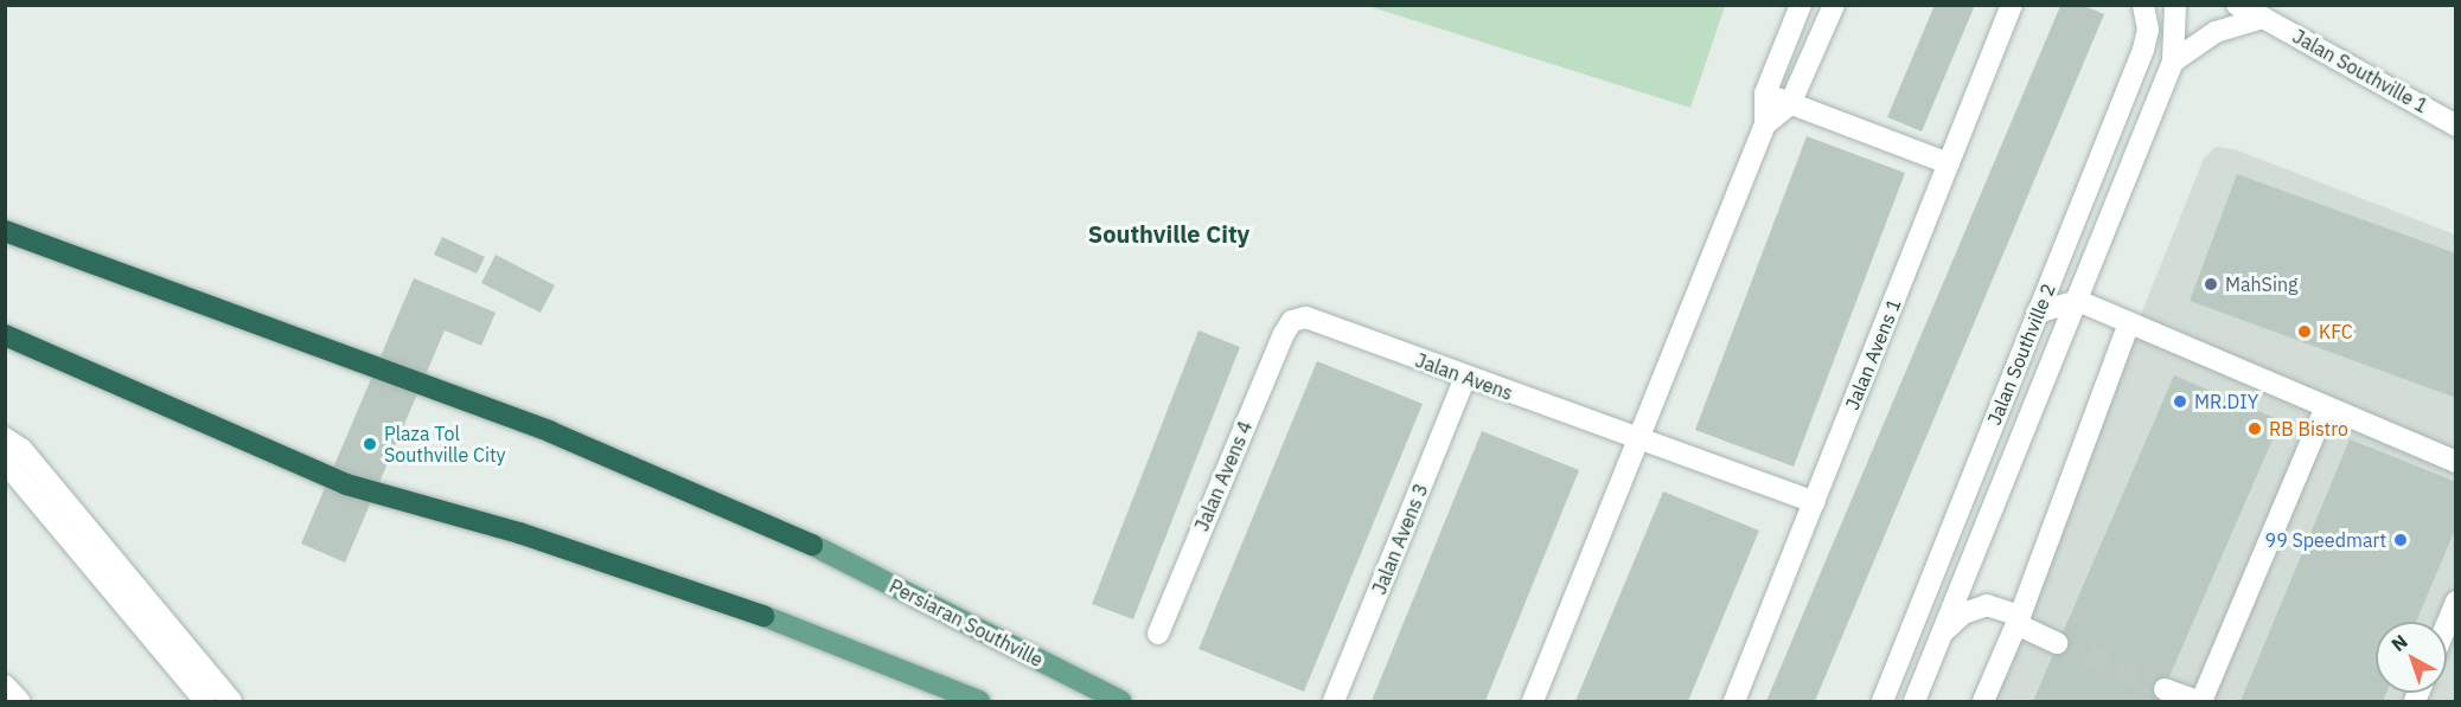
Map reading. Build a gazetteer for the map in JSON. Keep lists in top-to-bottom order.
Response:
{
  "streets": {
    "main road": ["Persiaran Southville"],
    "street": [
      "Jalan Southville 1",
      "Jalan Avens 1",
      "Jalan Southville 2",
      "Jalan Avens",
      "Jalan Avens 4",
      "Jalan Avens 3"
    ]
  },
  "crossings": [
    ["Jalan Avens 1", "Jalan Avens"],
    ["Jalan Avens", "Jalan Avens 4"],
    ["Jalan Avens", "Jalan Avens 3"]
  ],
  "districts": ["Southville City"],
  "places": [
    "MahSing",
    "KFC",
    "MR.DIY",
    "RB Bistro",
    "Plaza Tol Southville City",
    "99 Speedmart"
  ],
  "north": "top left"
}
